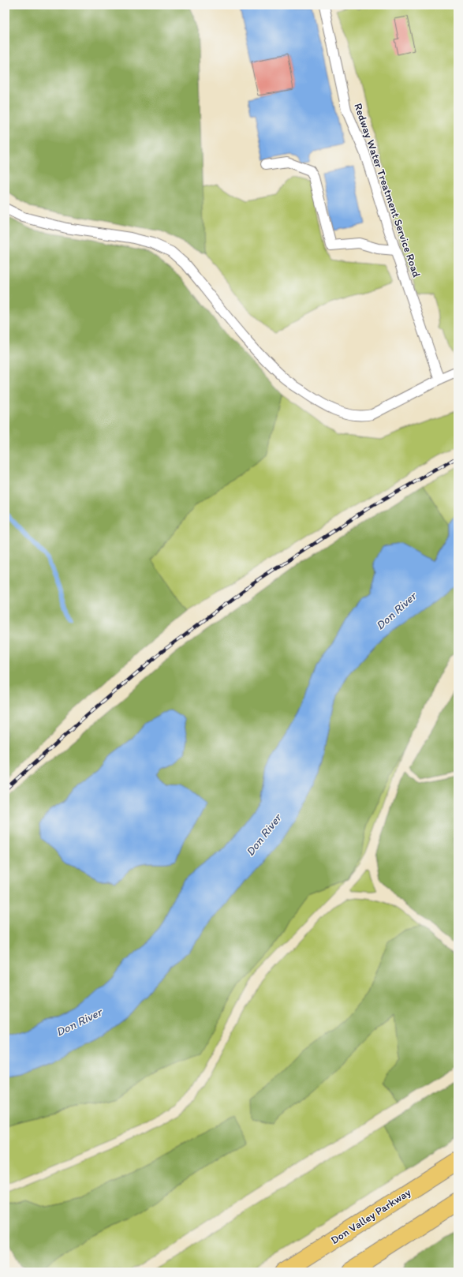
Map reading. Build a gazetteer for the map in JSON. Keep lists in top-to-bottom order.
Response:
{
  "streets": {
    "highway": ["Don Valley Parkway"],
    "lane": ["Redway Water Treatment Service Road"]
  },
  "water": ["Don River"]
}
